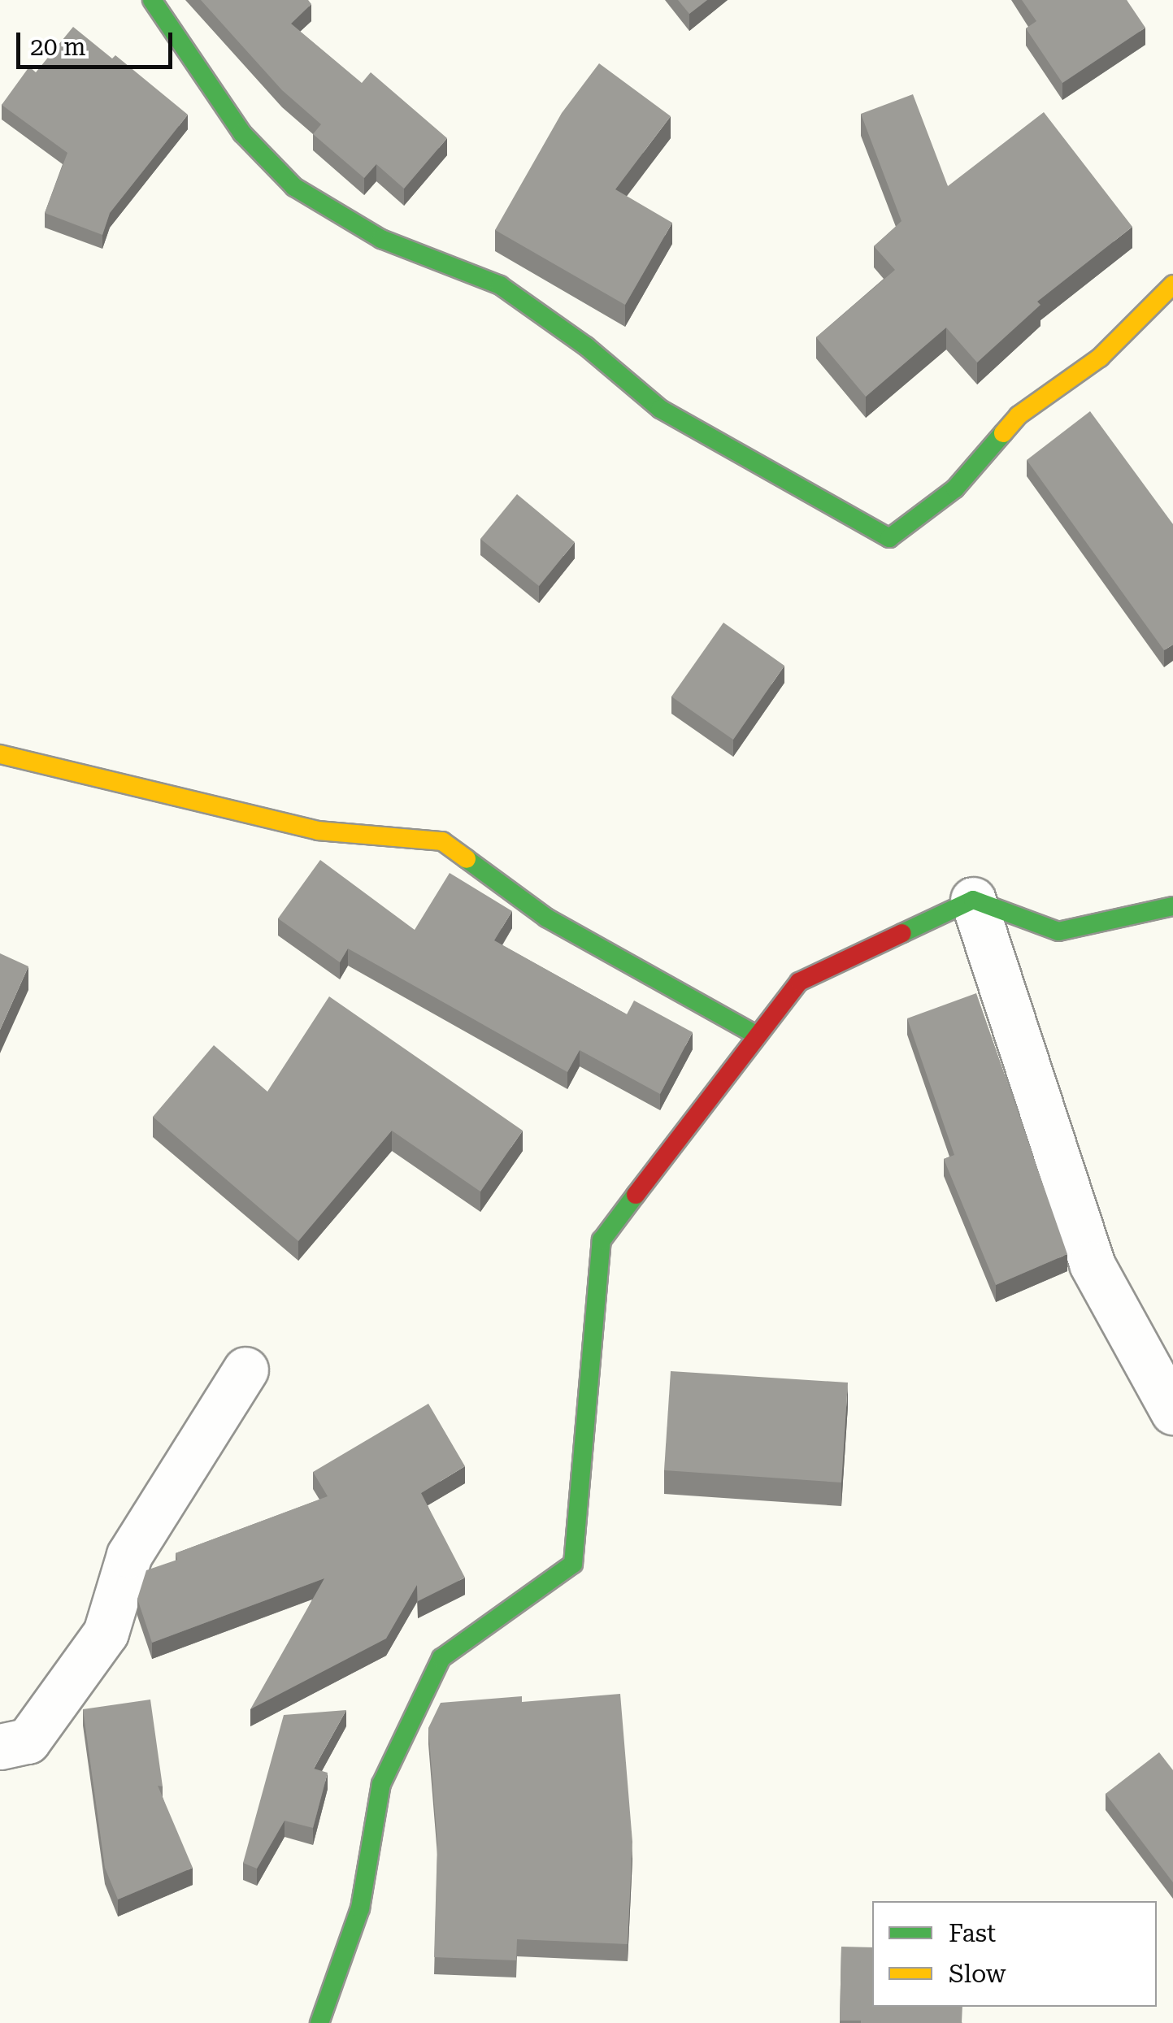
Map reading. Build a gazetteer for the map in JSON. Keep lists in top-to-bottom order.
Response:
{
  "legend": ["Fast", "Slow"],
  "scale_bar": "20 m"
}
